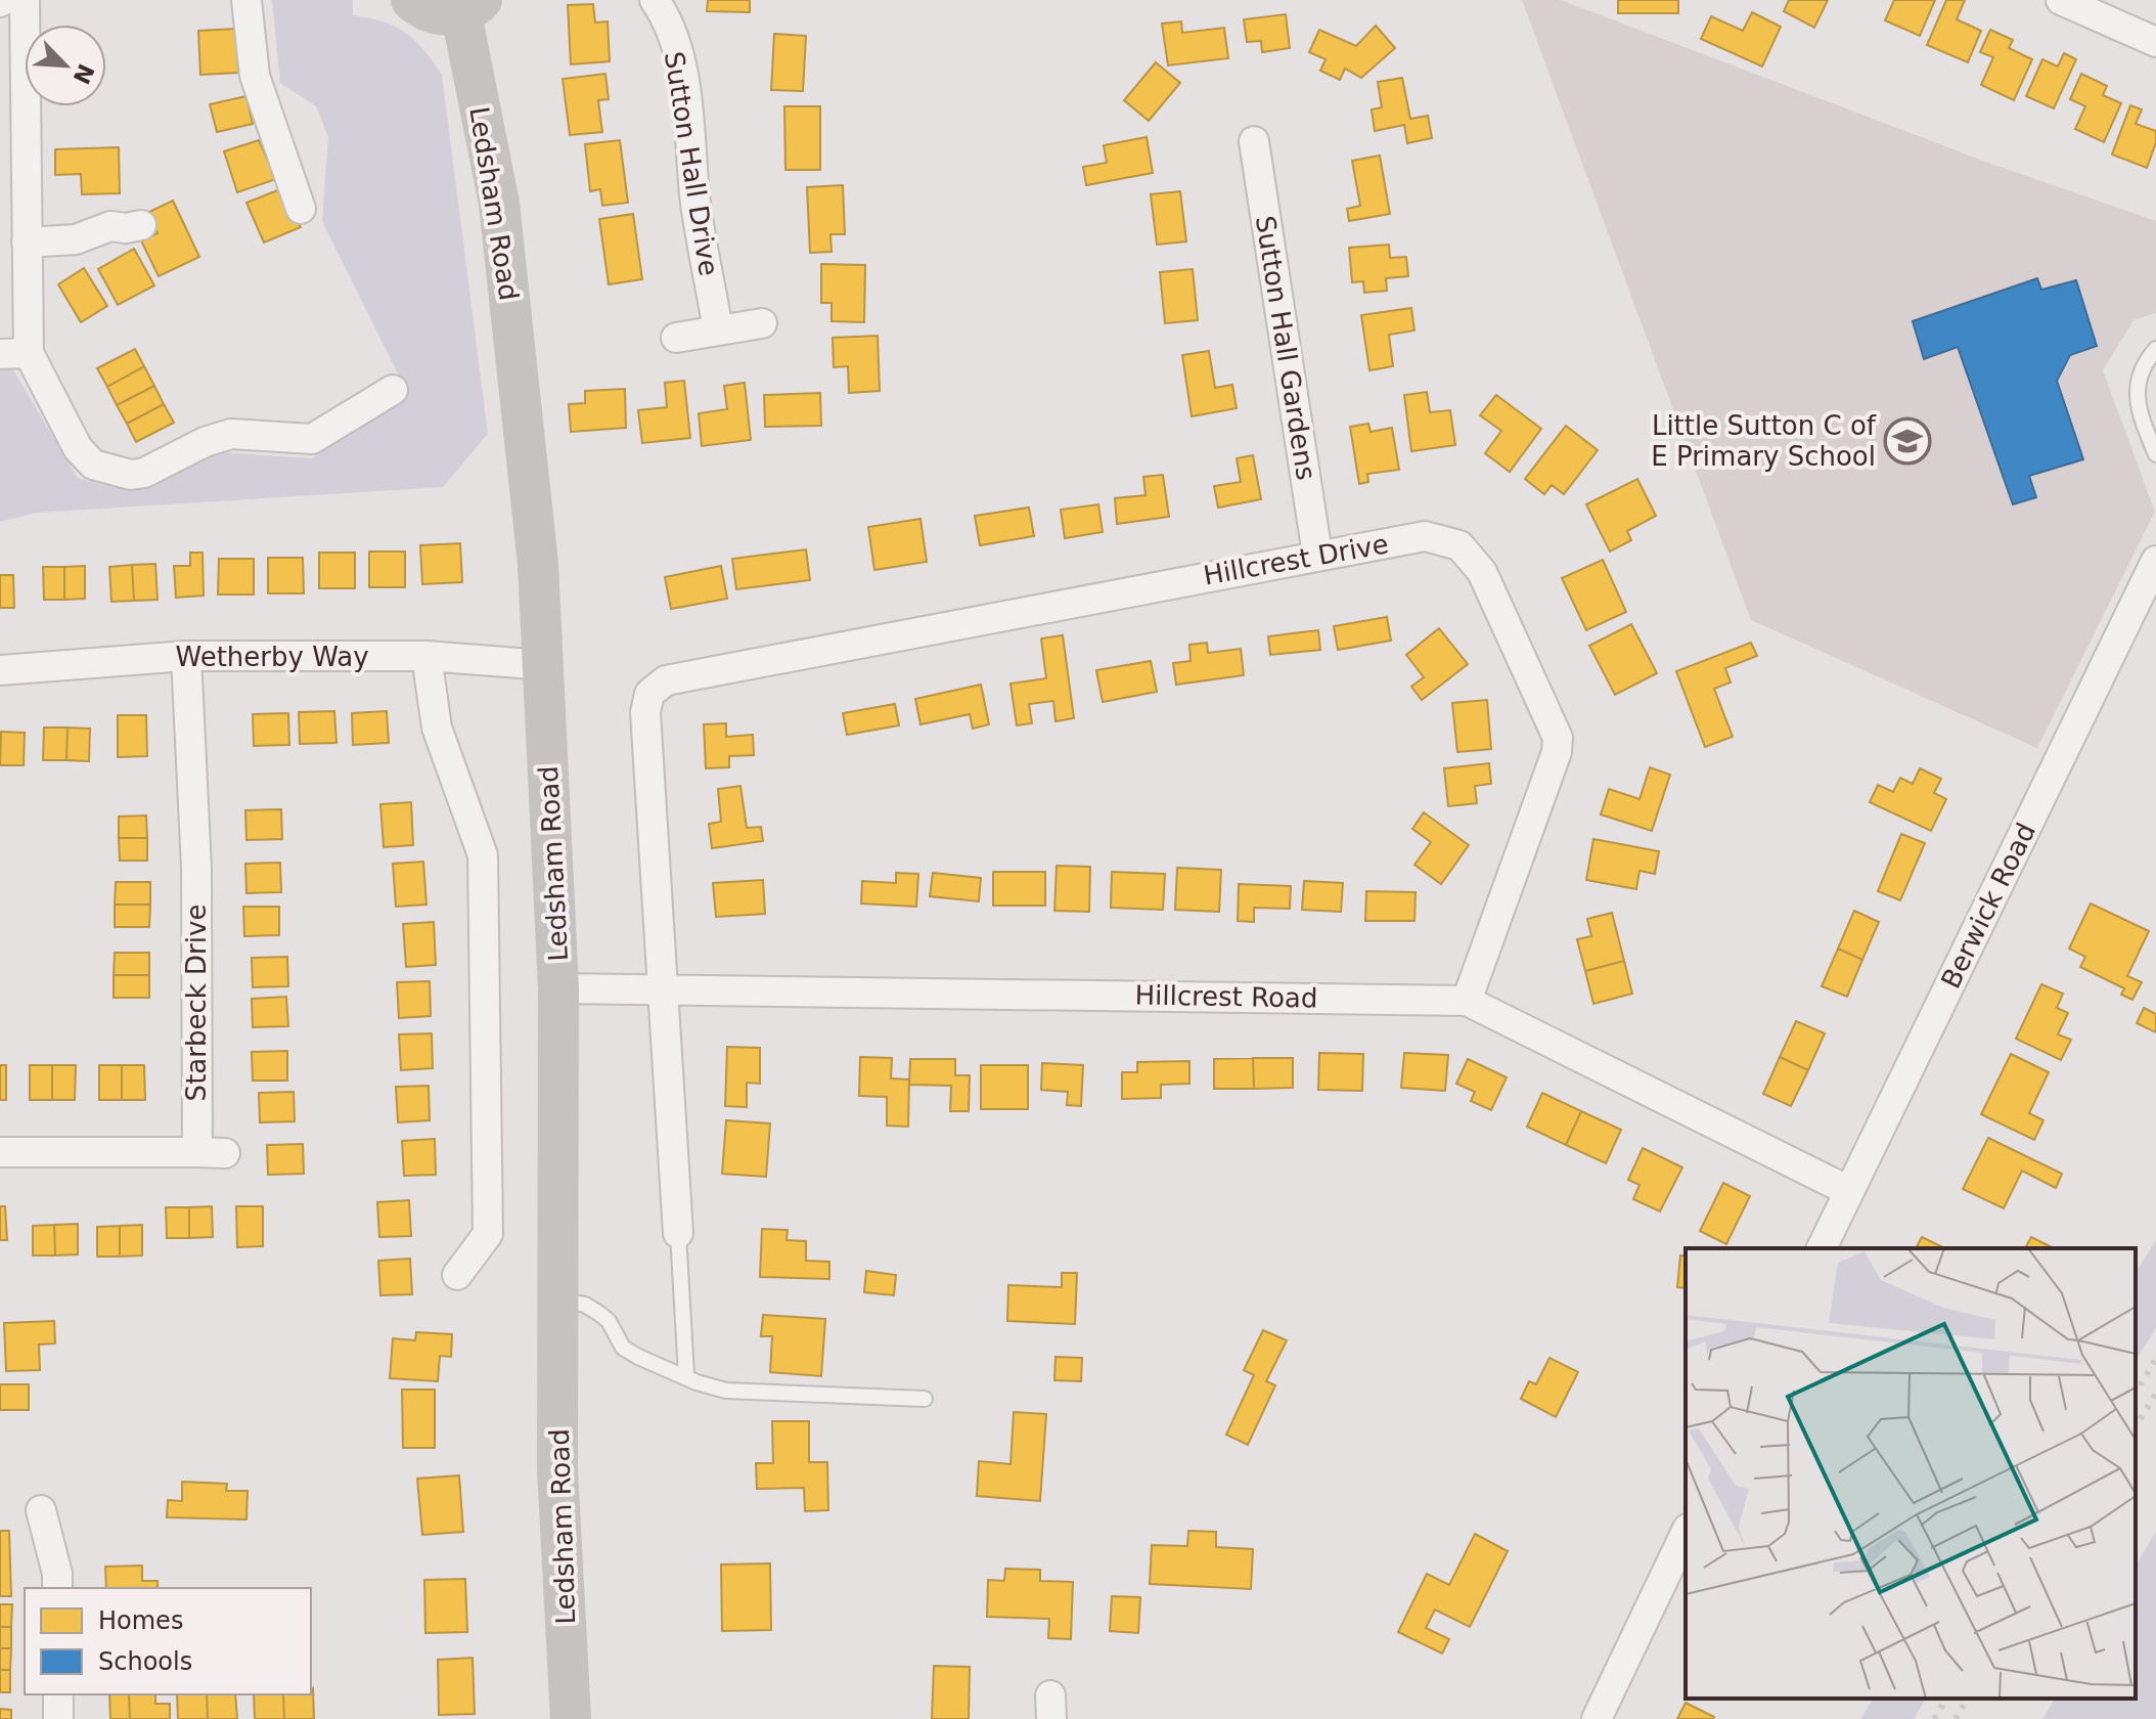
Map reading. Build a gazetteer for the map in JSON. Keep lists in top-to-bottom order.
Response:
{
  "streets": {
    "main road": ["Ledsham Road"],
    "street": [
      "Sutton Hall Drive",
      "Sutton Hall Gardens",
      "Hillcrest Drive",
      "Wetherby Way",
      "Berwick Road",
      "Hillcrest Road",
      "Starbeck Drive"
    ]
  },
  "crossings": [
    ["Ledsham Road", "Wetherby Way"],
    ["Ledsham Road", "Hillcrest Road"],
    ["Sutton Hall Gardens", "Hillcrest Drive"],
    ["Hillcrest Drive", "Hillcrest Road"],
    ["Wetherby Way", "Starbeck Drive"],
    ["Berwick Road", "Hillcrest Road"]
  ],
  "places": {
    "school or university": ["Little Sutton C of E Primary School"]
  },
  "legend": ["Homes", "Schools"],
  "north": "bottom right"
}
